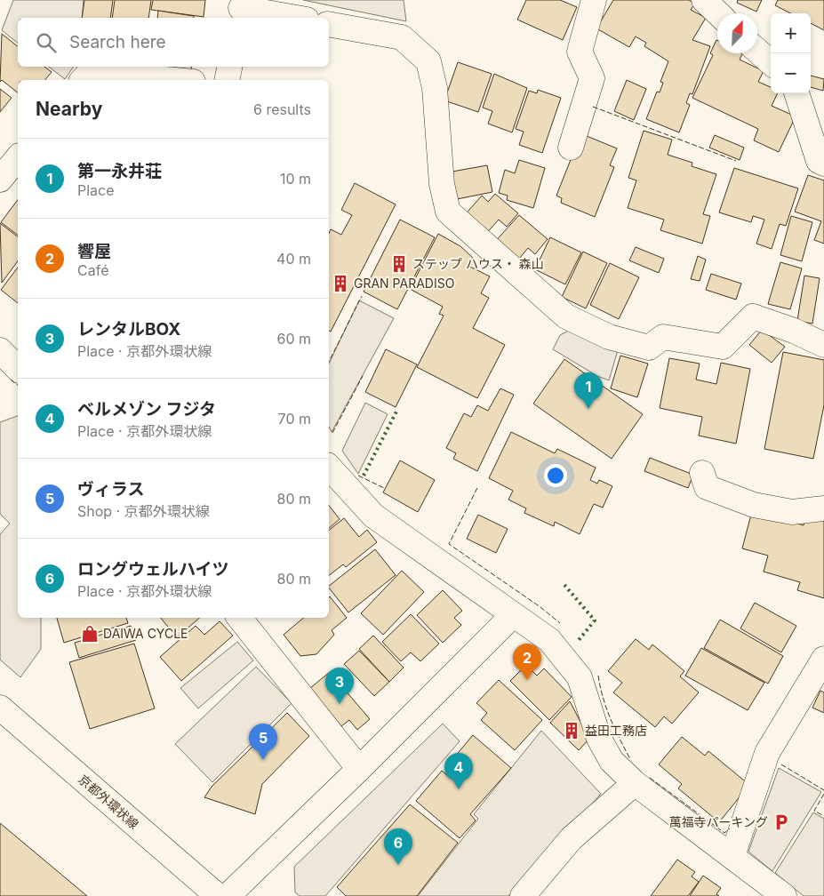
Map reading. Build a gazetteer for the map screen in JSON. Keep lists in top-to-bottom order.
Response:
{
  "streets": {
    "street": ["京都外環状線"]
  },
  "places": {
    "building": ["ステップ ハウス・ 森山", "GRAN PARADISO", "益田工務店"],
    "shop": ["DAIWA CYCLE"],
    "parking": ["萬福寺パーキング"]
  },
  "north": "top right",
  "page": {
    "map_buttons": ["+", "−"],
    "search": "Search here",
    "heading": ["Nearby", "6 results"],
    "list": [
      {
        "mark": "1",
        "name": "第一永井荘",
        "note": "Place",
        "value": "10 m"
      },
      {
        "mark": "2",
        "name": "響屋",
        "note": "Café",
        "value": "40 m"
      },
      {
        "mark": "3",
        "name": "レンタルBOX",
        "note": "Place · 京都外環状線",
        "value": "60 m"
      },
      {
        "mark": "4",
        "name": "ベルメゾン フジタ",
        "note": "Place · 京都外環状線",
        "value": "70 m"
      },
      {
        "mark": "5",
        "name": "ヴィラス",
        "note": "Shop · 京都外環状線",
        "value": "80 m"
      },
      {
        "mark": "6",
        "name": "ロングウェルハイツ",
        "note": "Place · 京都外環状線",
        "value": "80 m"
      }
    ],
    "pins": [
      "1",
      "2",
      "3",
      "5",
      "4",
      "6"
    ]
  }
}
